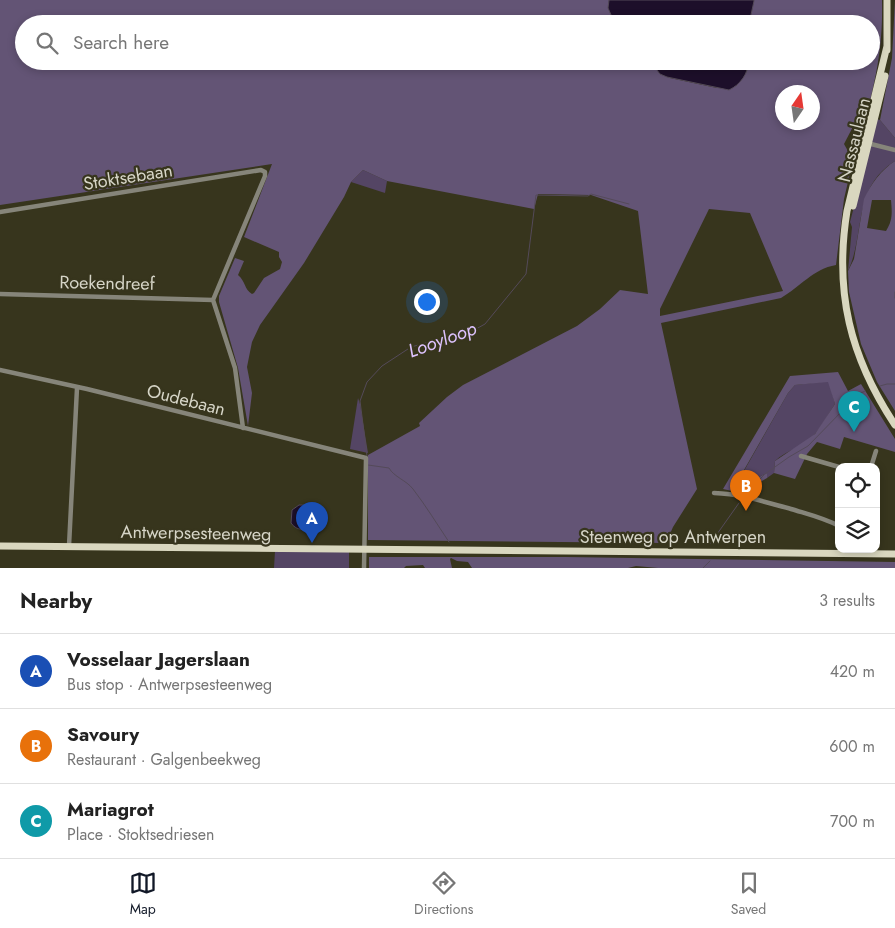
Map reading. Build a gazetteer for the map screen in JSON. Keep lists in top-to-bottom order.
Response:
{
  "streets": {
    "main road": ["Nassaulaan", "Antwerpsesteenweg", "Steenweg op Antwerpen"],
    "street": ["Stoktsebaan", "Roekendreef", "Oudebaan"]
  },
  "crossings": [
    ["Stoktsebaan", "Roekendreef"],
    ["Oudebaan", "Antwerpsesteenweg"],
    ["Antwerpsesteenweg", "Steenweg op Antwerpen"]
  ],
  "water": ["Looyloop"],
  "north": "top",
  "page": {
    "search": "Search here",
    "pins": ["C", "B", "A"],
    "heading": ["Nearby", "3 results"],
    "list": [
      {
        "mark": "A",
        "name": "Vosselaar Jagerslaan",
        "note": "Bus stop · Antwerpsesteenweg",
        "value": "420 m"
      },
      {
        "mark": "B",
        "name": "Savoury",
        "note": "Restaurant · Galgenbeekweg",
        "value": "600 m"
      },
      {
        "mark": "C",
        "name": "Mariagrot",
        "note": "Place · Stoktsedriesen",
        "value": "700 m"
      }
    ],
    "nav": ["Map", "Directions", "Saved"]
  }
}
